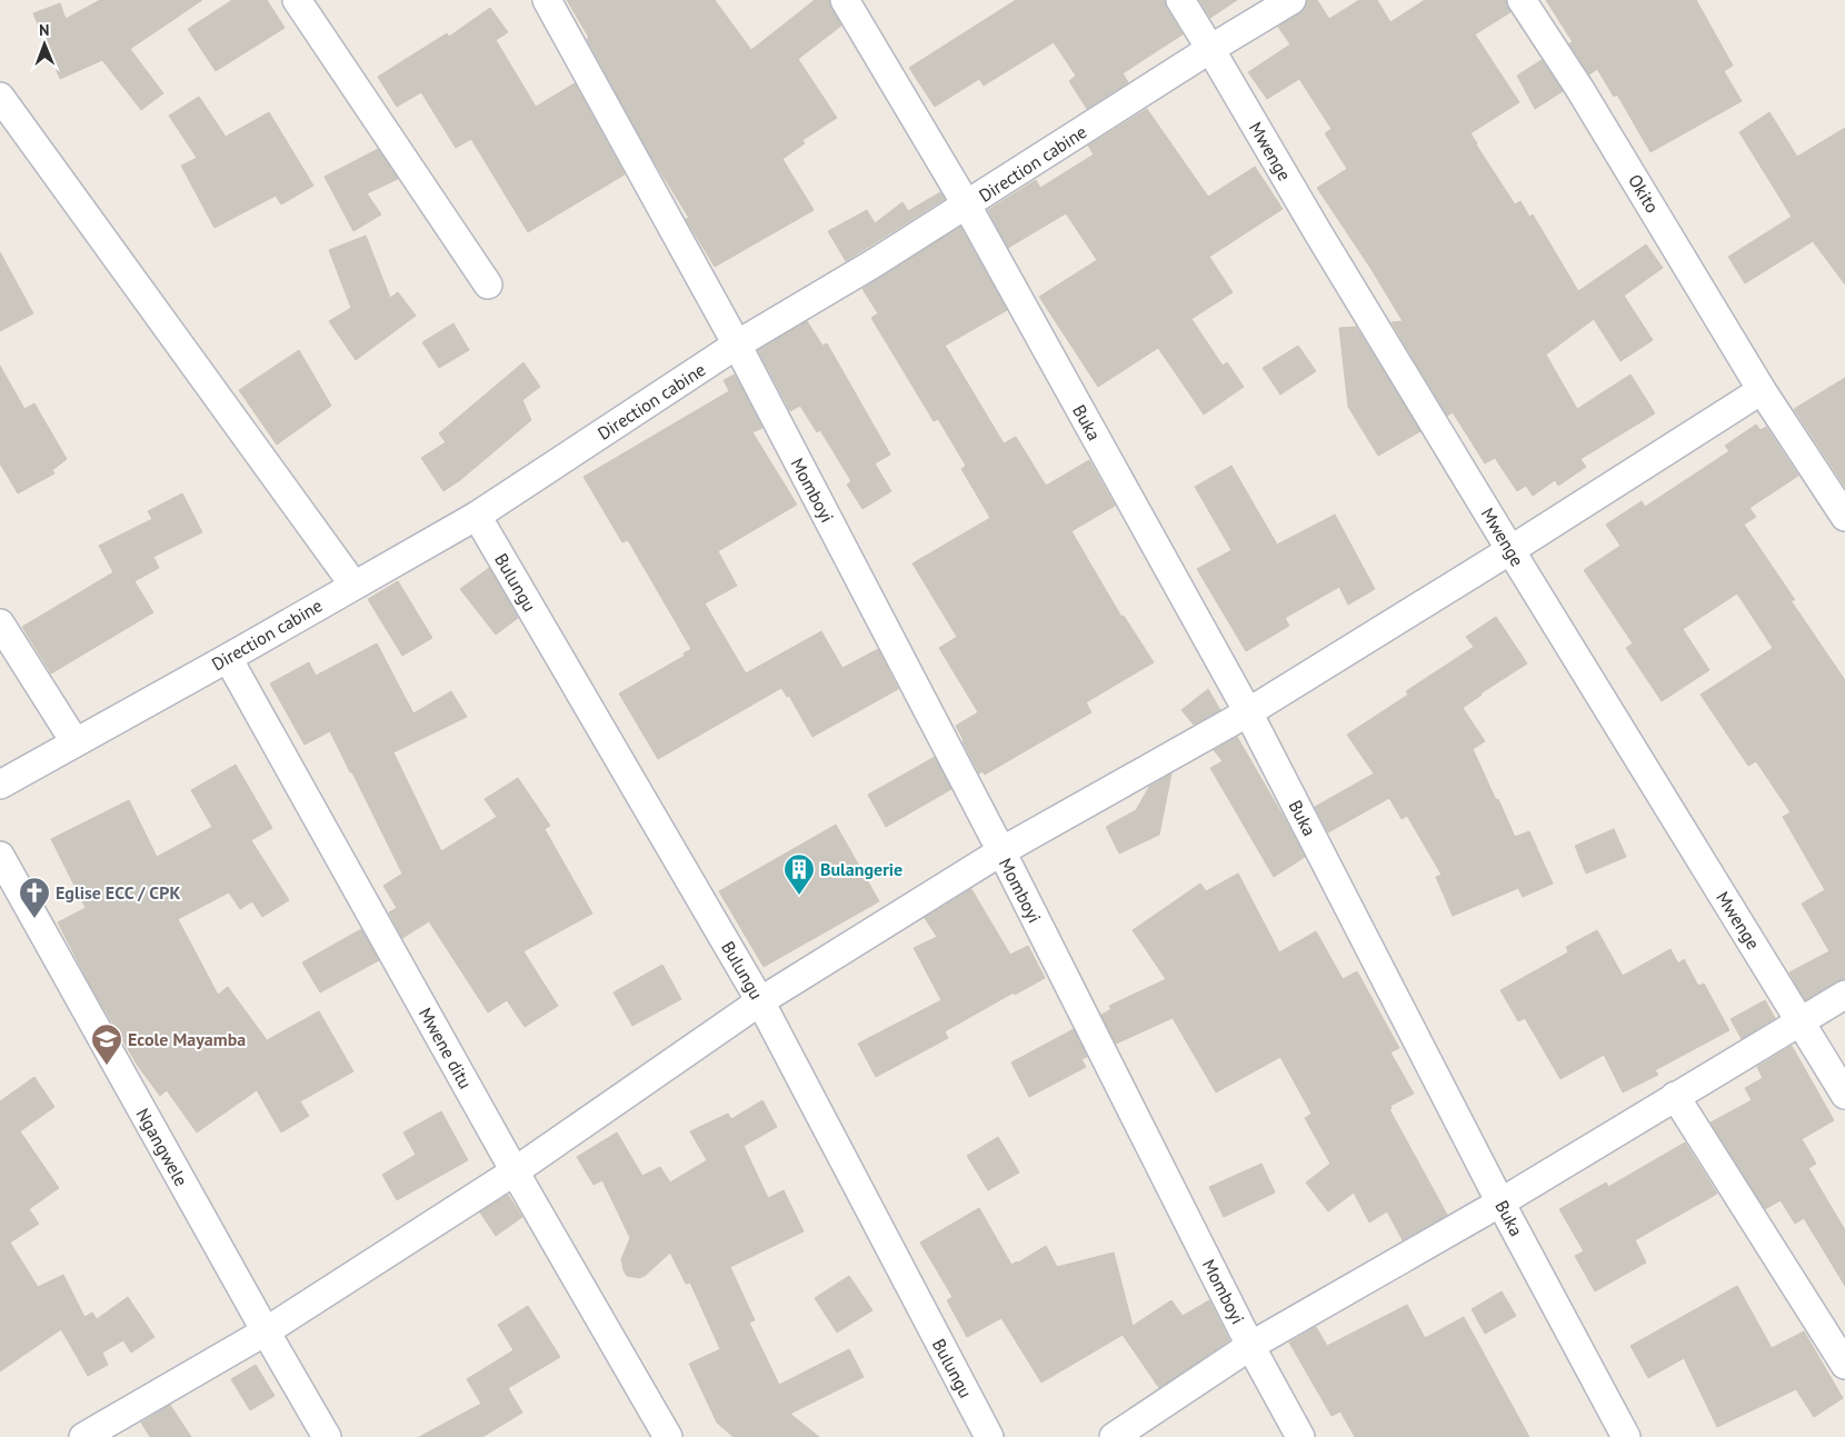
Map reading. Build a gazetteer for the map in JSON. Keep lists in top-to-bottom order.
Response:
{
  "streets": {
    "street": [
      "Mwenge",
      "Direction cabine",
      "Okito",
      "Buka",
      "Momboyi",
      "Bulungu",
      "Mwene ditu",
      "Ngangwele"
    ]
  },
  "crossings": [
    ["Mwenge", "Direction cabine"],
    ["Direction cabine", "Buka"],
    ["Direction cabine", "Momboyi"],
    ["Direction cabine", "Bulungu"],
    ["Direction cabine", "Mwene ditu"]
  ],
  "places": {
    "building": ["Bulangerie"],
    "church": ["Eglise ECC / CPK"],
    "school or university": ["Ecole Mayamba"]
  },
  "north": "top"
}
